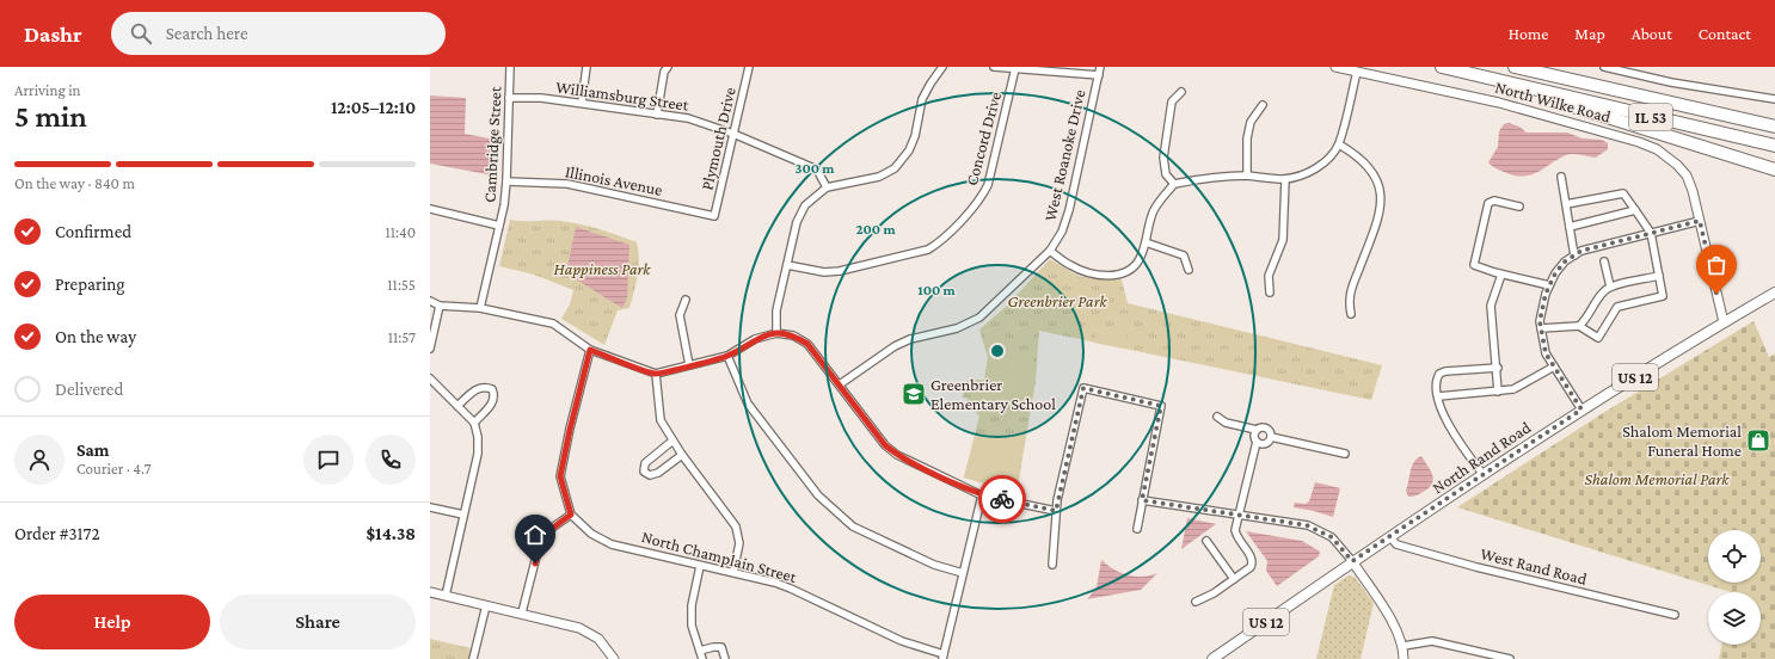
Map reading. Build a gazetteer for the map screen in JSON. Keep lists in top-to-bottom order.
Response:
{
  "streets": {
    "highway": ["IL 53"],
    "main road": ["US 12", "North Rand Road"],
    "street": [
      "Williamsburg Street",
      "North Wilke Road",
      "Plymouth Drive",
      "Concord Drive",
      "Cambridge Street",
      "West Roanoke Drive",
      "Illinois Avenue",
      "North Champlain Street",
      "West Rand Road"
    ]
  },
  "crossings": [
    ["Williamsburg Street", "Plymouth Drive"],
    ["Williamsburg Street", "Cambridge Street"],
    ["North Wilke Road", "North Rand Road"],
    ["Plymouth Drive", "Illinois Avenue"],
    ["Cambridge Street", "Illinois Avenue"],
    ["North Rand Road", "West Rand Road"]
  ],
  "parks": ["Happiness Park", "Greenbrier Park", "Shalom Memorial Park"],
  "places": {
    "school or university": ["Greenbrier Elementary School"],
    "shop": ["Shalom Memorial Funeral Home"]
  },
  "page": {
    "header": "Dashr",
    "search": "Search here",
    "nav": [
      "Home",
      "Map",
      "About",
      "Contact"
    ],
    "heading": ["5 min", "Arriving in", "12:05–12:10"],
    "panel": [
      "Sam",
      "Courier · 4.7",
      "Order #3172",
      "$14.38"
    ],
    "bar": "On the way · 840 m",
    "list": [
      ["Confirmed", "11:40"],
      ["Preparing", "11:55"],
      ["On the way", "11:57"],
      "Delivered"
    ],
    "buttons": ["Help", "Share"]
  },
  "rings": ["300 m", "200 m", "100 m"]
}
